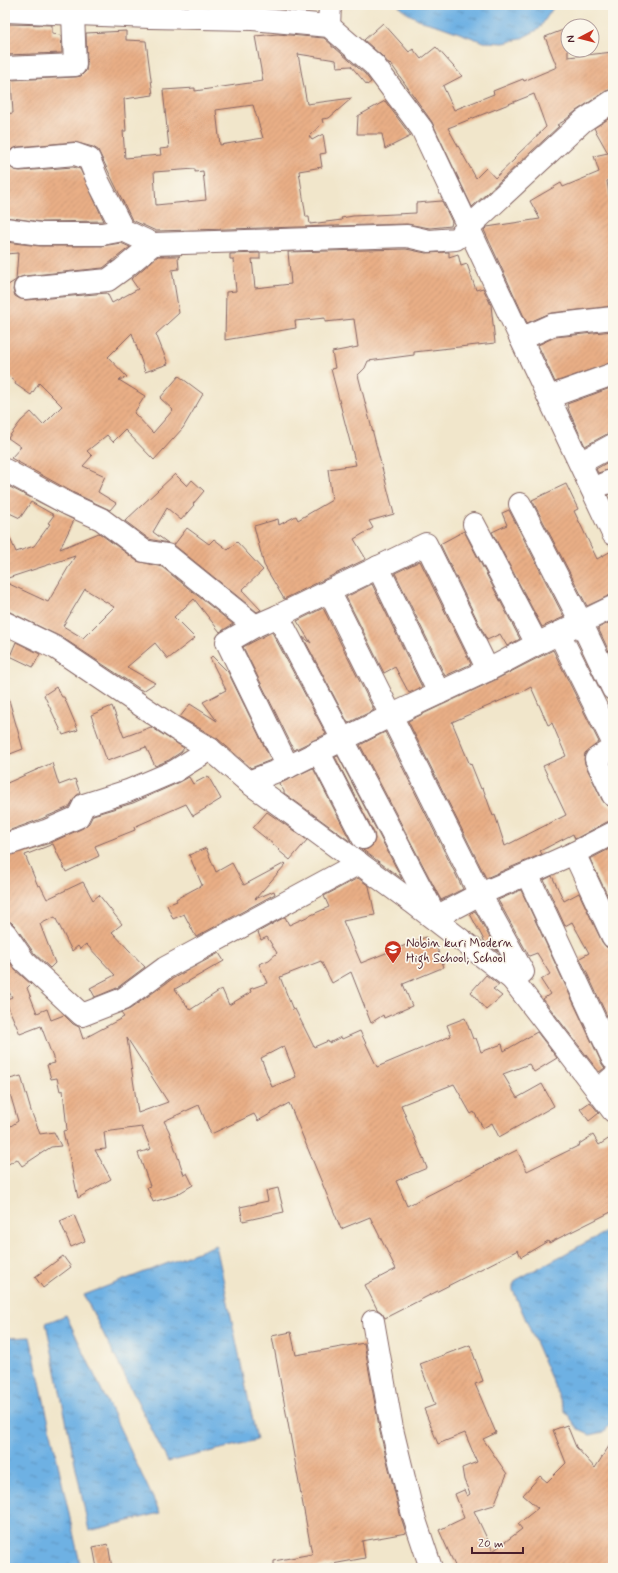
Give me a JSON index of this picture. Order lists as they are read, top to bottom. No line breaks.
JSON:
{"places":{"school or university":["Nobin kuri Modern High School, School"]},"scale_bar":"20 m","north":"left"}
